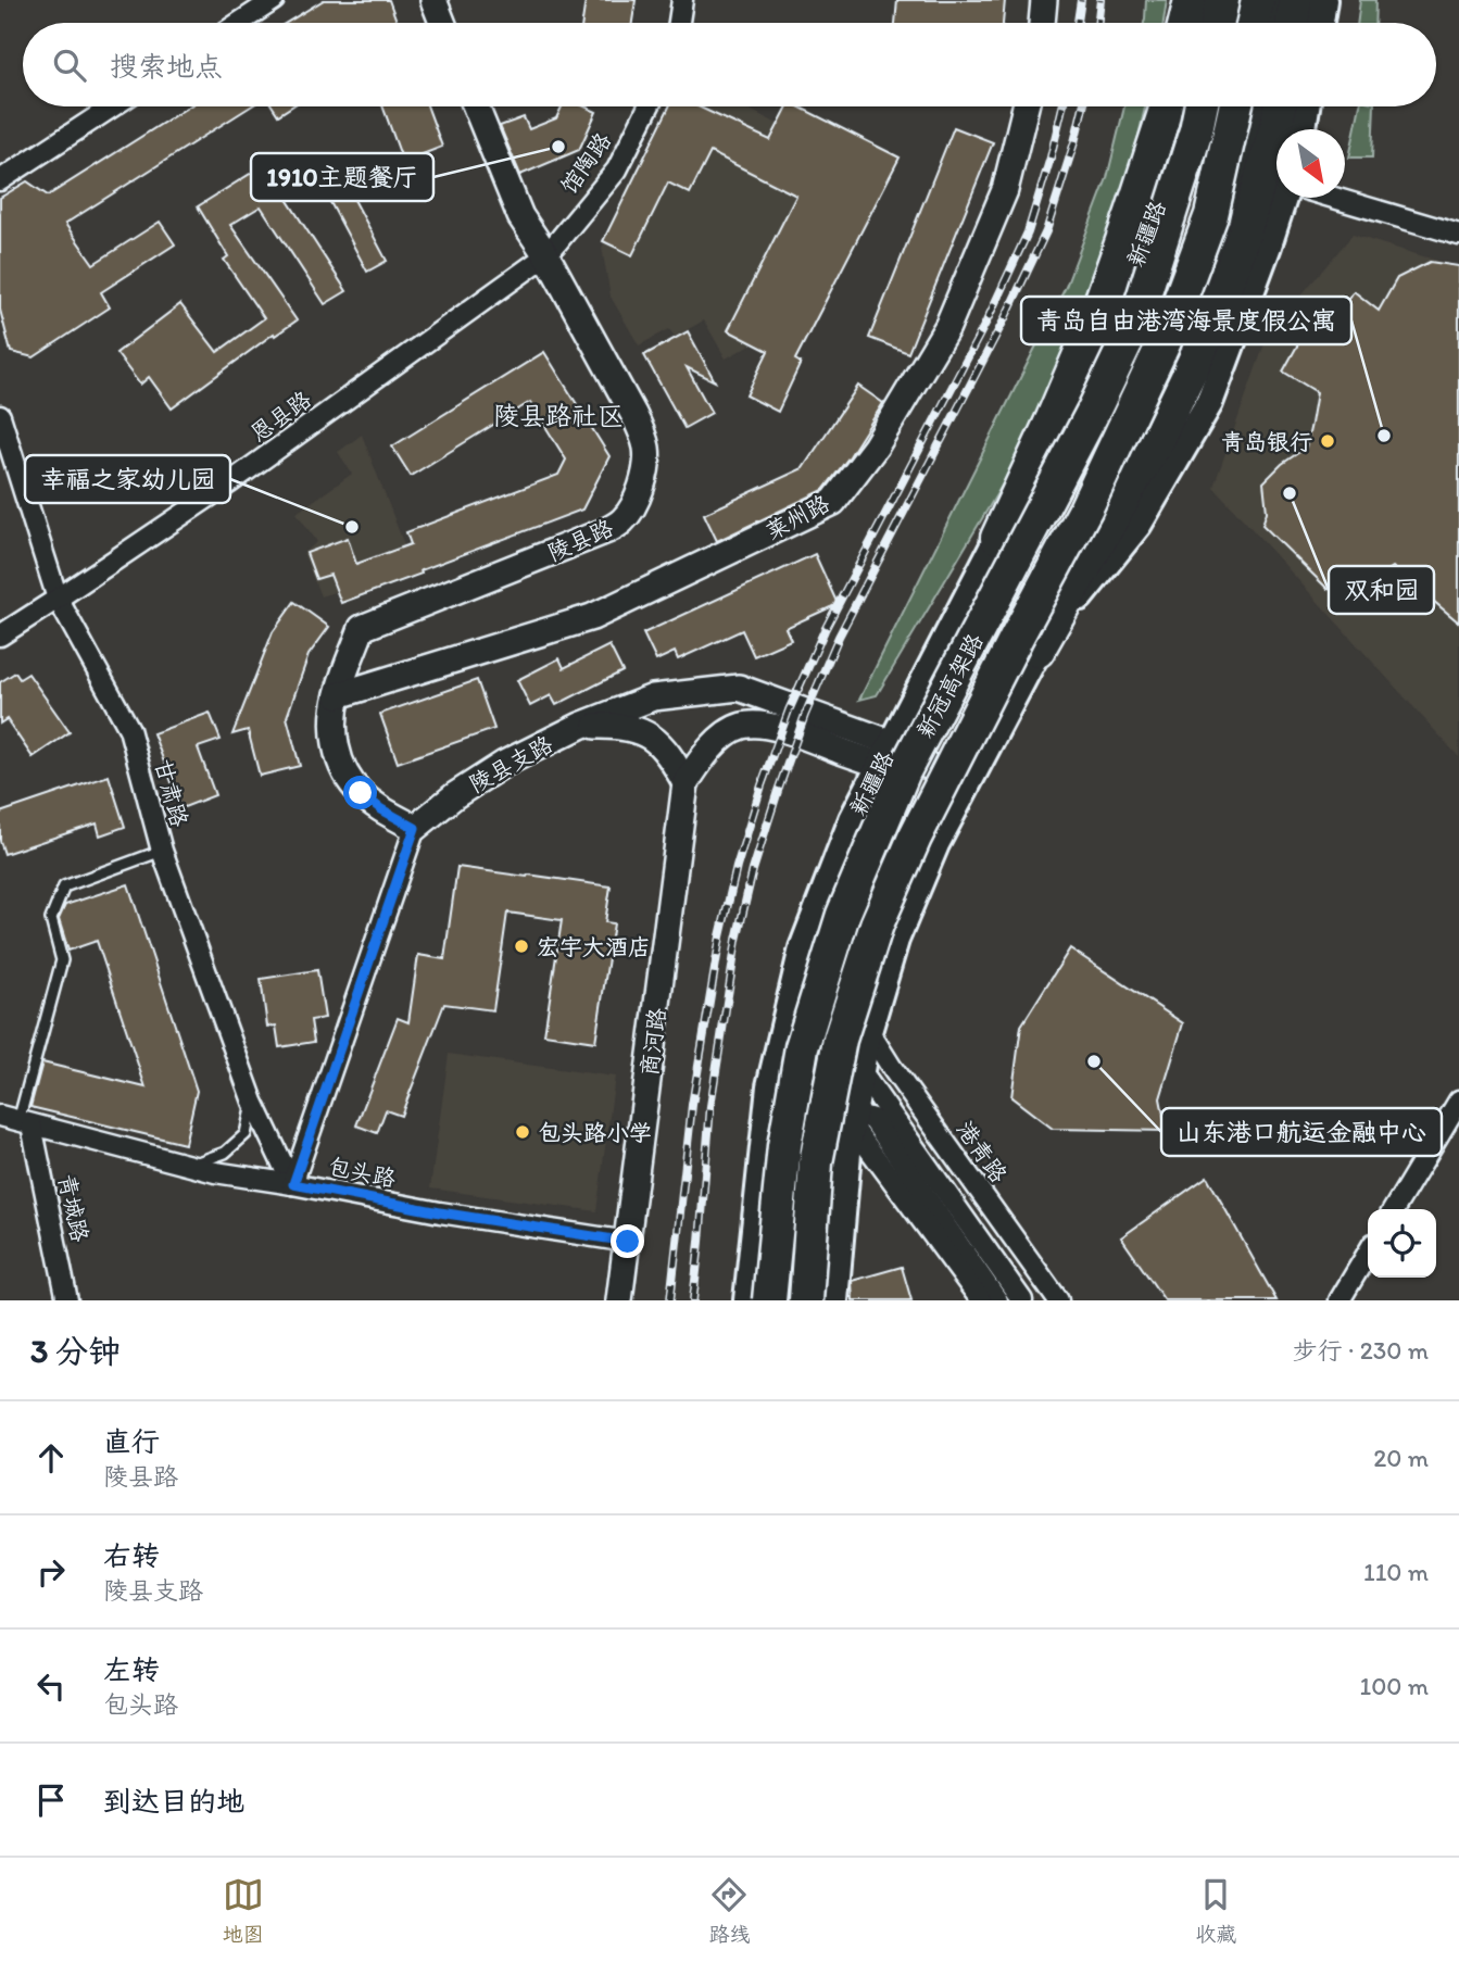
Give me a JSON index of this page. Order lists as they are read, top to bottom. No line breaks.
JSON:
{"streets":{"highway":["新冠高架路"],"main road":["新疆路"],"street":["馆陶路","恩县路","莱州路","陵县路","陵县支路","甘肃路","商河路","港青路","包头路","青城路"]},"crossings":[["馆陶路","恩县路"],["馆陶路","陵县路"],["新疆路","陵县支路"],["恩县路","陵县路"],["恩县路","甘肃路"],["莱州路","陵县路"],["陵县路","陵县支路"],["甘肃路","包头路"],["商河路","包头路"],["包头路","青城路"]],"districts":["陵县路社区"],"places":["1910主题餐厅","青岛自由港湾海景度假公寓","青岛银行","双和园","幸福之家幼儿园","宏宇大酒店","山东港口航运金融中心","包头路小学"],"north":"bottom right","page":{"search":"搜索地点","heading":["3 分钟","步行 · 230 m"],"list":[["直行","陵县路","20 m"],["右转","陵县支路","110 m"],["左转","包头路","100 m"],"到达目的地"],"nav":["地图","路线","收藏"]}}
